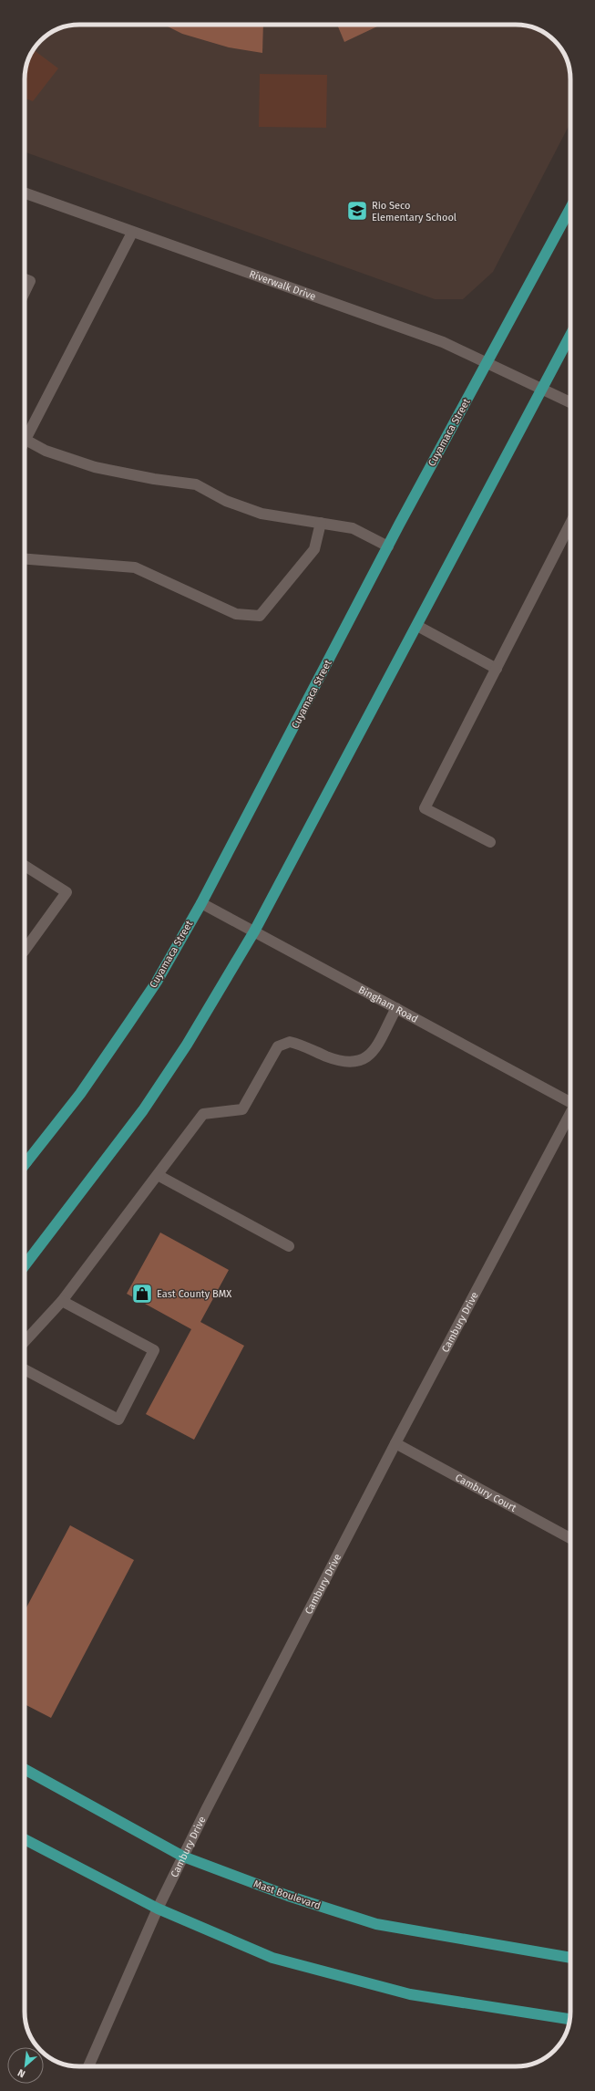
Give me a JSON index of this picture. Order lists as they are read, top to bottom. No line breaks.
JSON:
{"streets":{"main road":["Cuyamaca Street","Mast Boulevard"],"street":["Riverwalk Drive","Bingham Road","Cambury Drive","Cambury Court"]},"crossings":[["Riverwalk Drive","Cuyamaca Street"],["Cuyamaca Street","Bingham Road"],["Cambury Drive","Cambury Court"],["Cambury Drive","Mast Boulevard"]],"places":{"school or university":["Rio Seco Elementary School"],"shop":["East County BMX"]},"north":"bottom left"}
